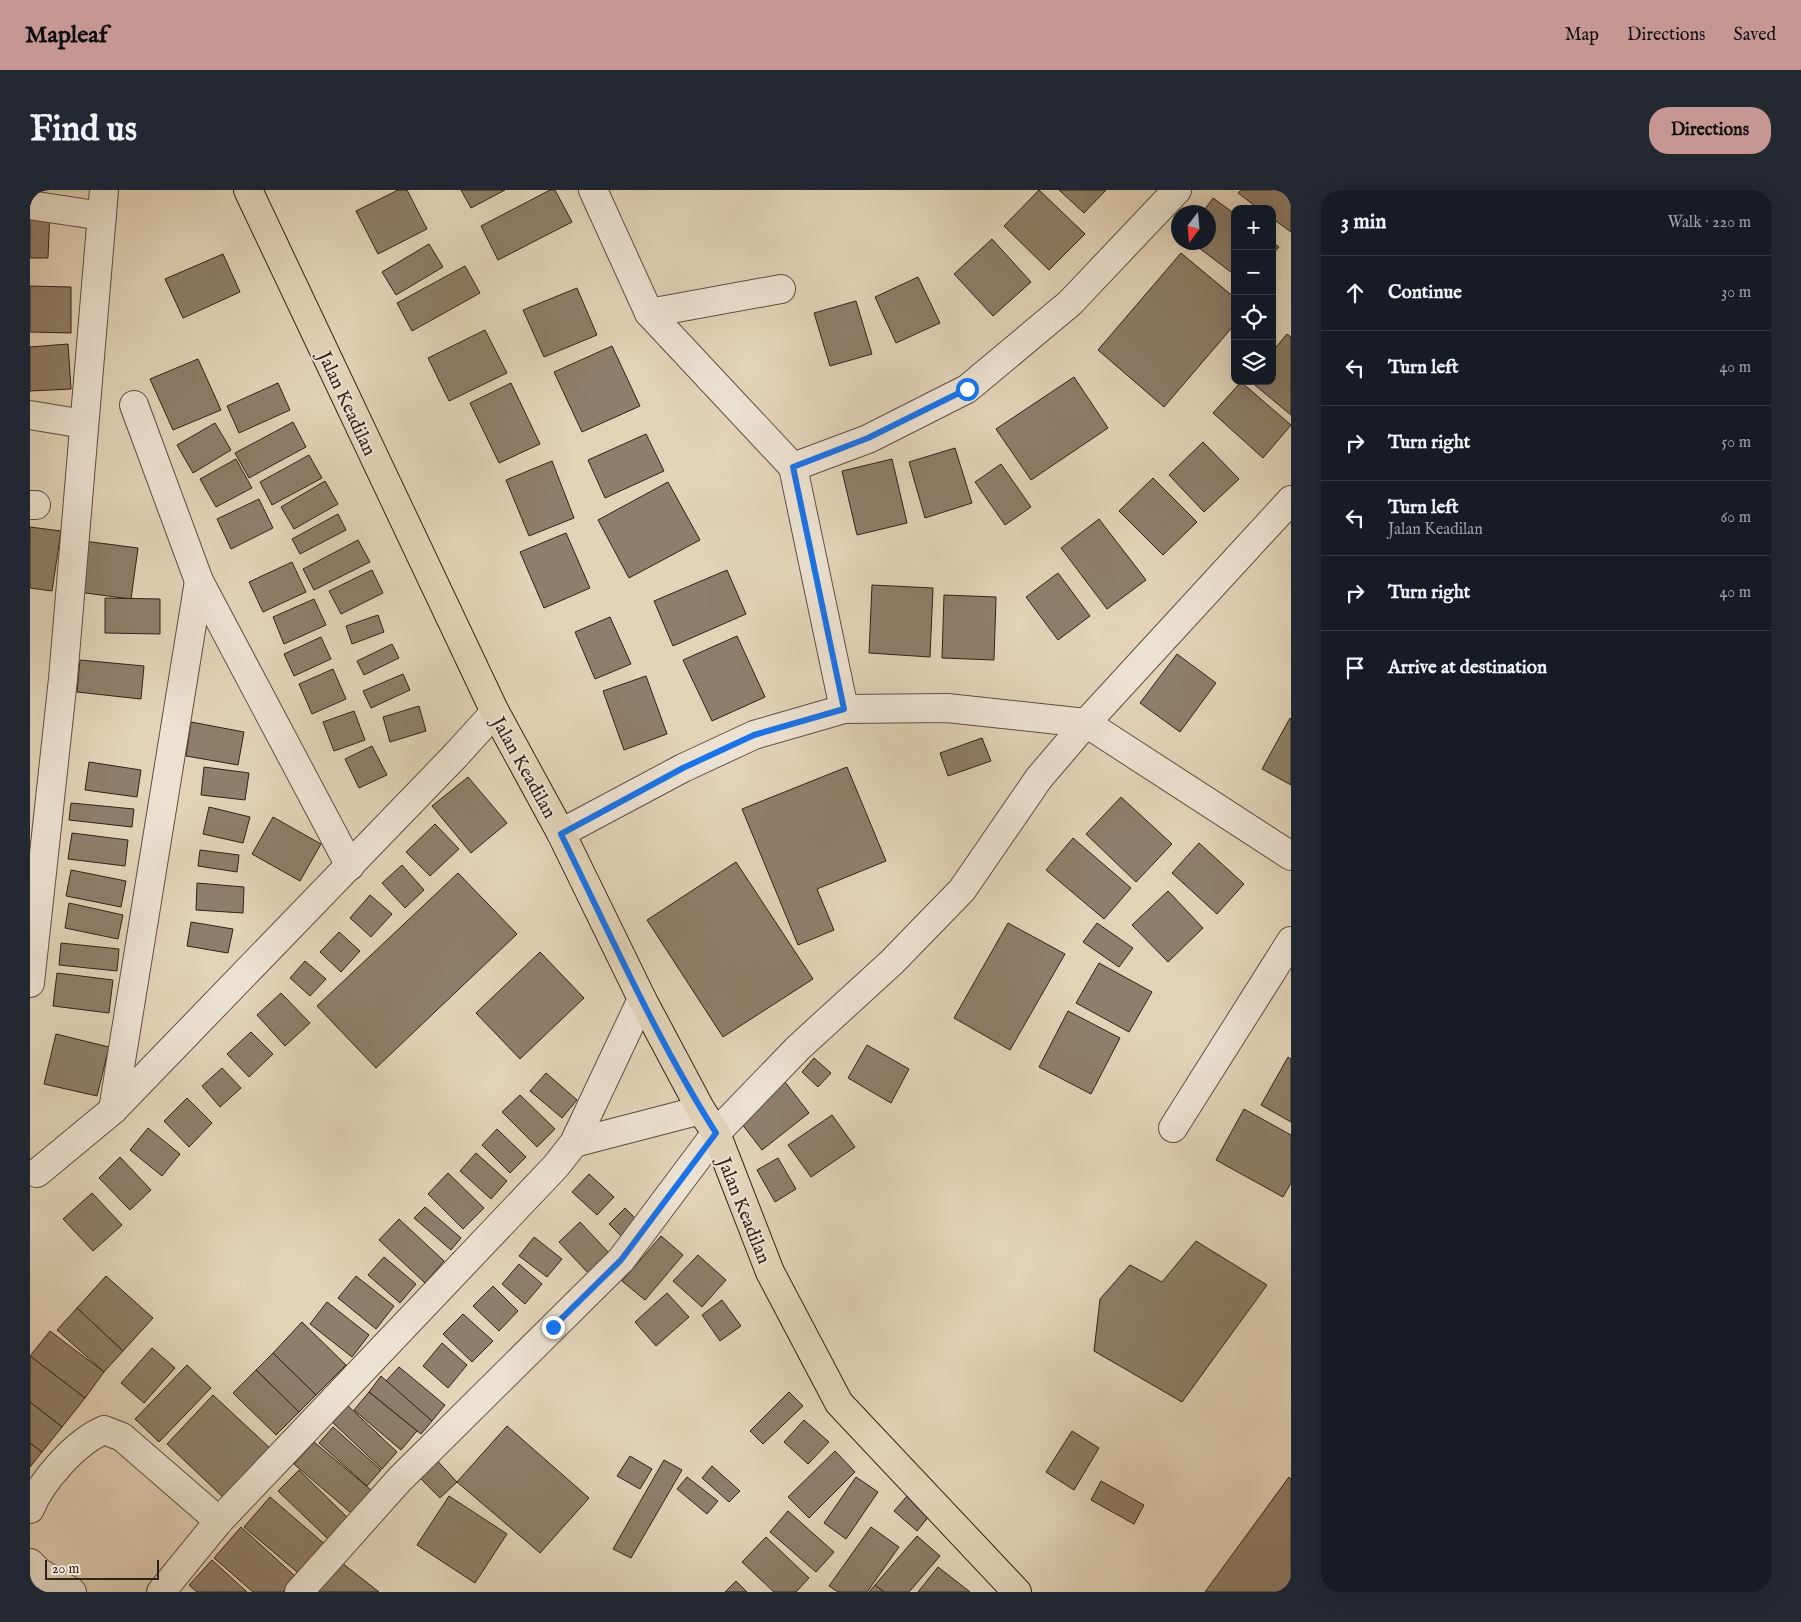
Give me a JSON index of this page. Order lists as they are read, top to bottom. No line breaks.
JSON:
{"streets":{"main road":["Jalan Keadilan"]},"scale_bar":"20 m","north":"bottom","page":{"header":"Mapleaf","nav":["Map","Directions","Saved"],"buttons":"Directions","title":"Find us","heading":["3 min","Walk · 220 m"],"map_buttons":["+","−"],"list":[["Continue","30 m"],["Turn left","40 m"],["Turn right","50 m"],["Turn left","Jalan Keadilan","60 m"],["Turn right","40 m"],"Arrive at destination"],"scale":"20 m"}}
